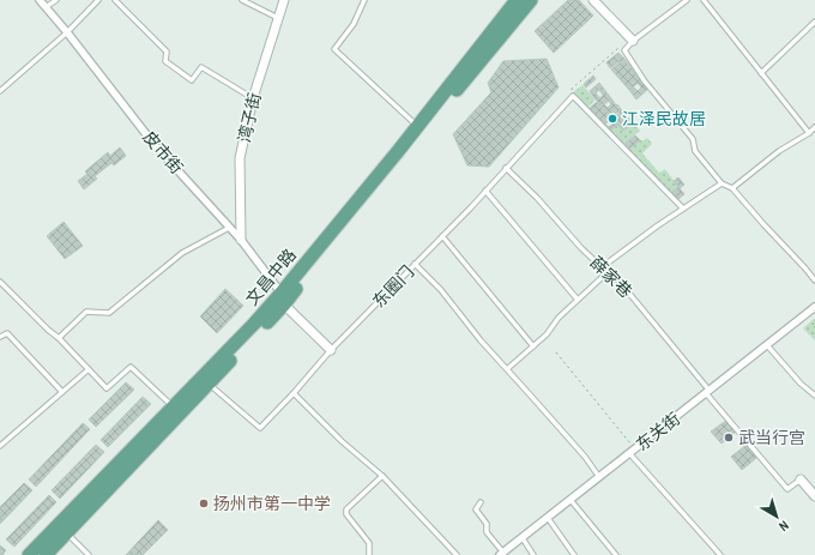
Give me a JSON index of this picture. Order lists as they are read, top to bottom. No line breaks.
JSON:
{"streets":{"main road":["文昌中路"],"street":["湾子街","皮市街","东关街"],"lane":["薛家巷","东圈门"]},"crossings":[["湾子街","皮市街"],["皮市街","文昌中路"],["文昌中路","东圈门"],["薛家巷","东圈门"],["薛家巷","东关街"]],"places":["江泽民故居","武当行宫","扬州市第一中学"],"north":"bottom right"}
